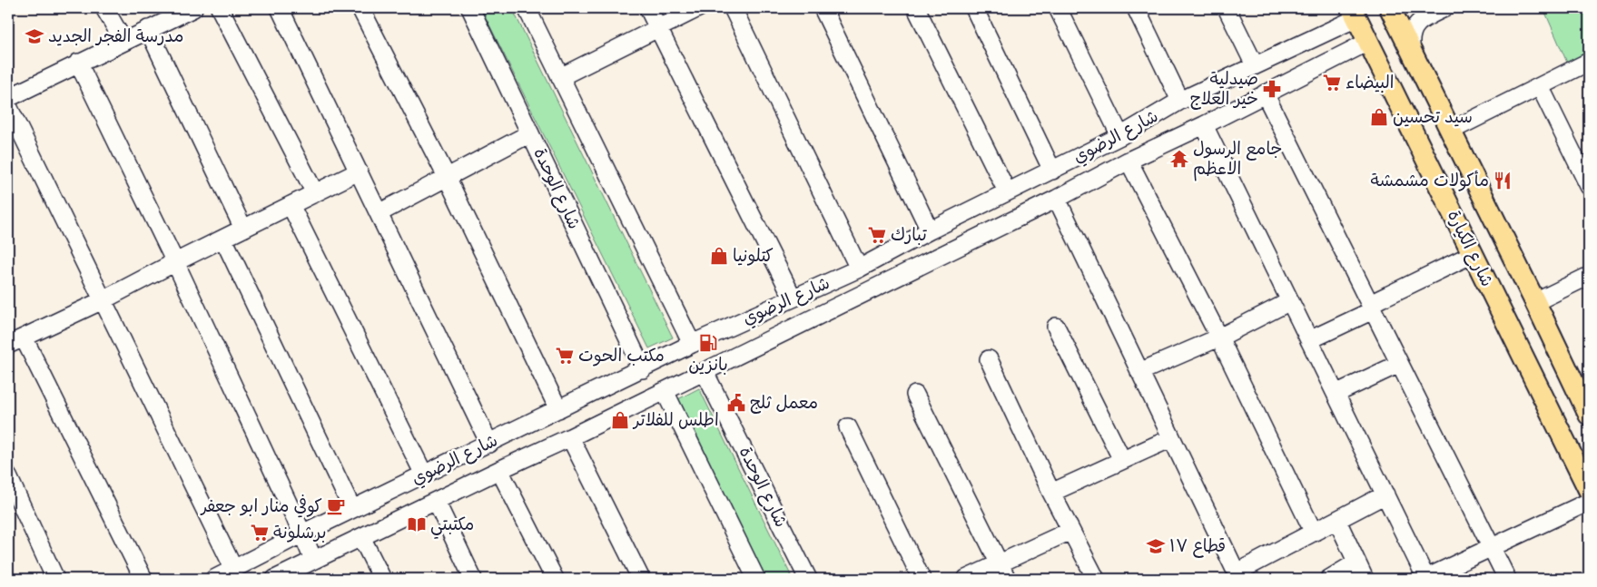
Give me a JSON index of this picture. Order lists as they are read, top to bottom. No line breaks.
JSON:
{"streets":{"main road":["شارع الكيارة"],"street":["شارع الرضوي","شارع الوحدة"]},"crossings":[["شارع الرضوي","شارع الوحدة"],["شارع الرضوي","شارع الكيارة"]],"places":{"school or university":["مدرسة الفجر الجديد","قطاع ١٧"],"supermarket":["البيضاء","تبارك","مكتب الحوت","برشلونة"],"pharmacy":["صيدلية خير العلاج"],"shop":["سيد تحسين","كتلونيا","اطلس للفلاتر"],"temple":["جامع الرسول الاعظم"],"restaurant":["مأكولات مشمشة"],"fuel station":["بانزين"],"public building":["معمل ثلج"],"cafe":["كوفي منار ابو جعفر"],"library":["مكتبتي"]}}
